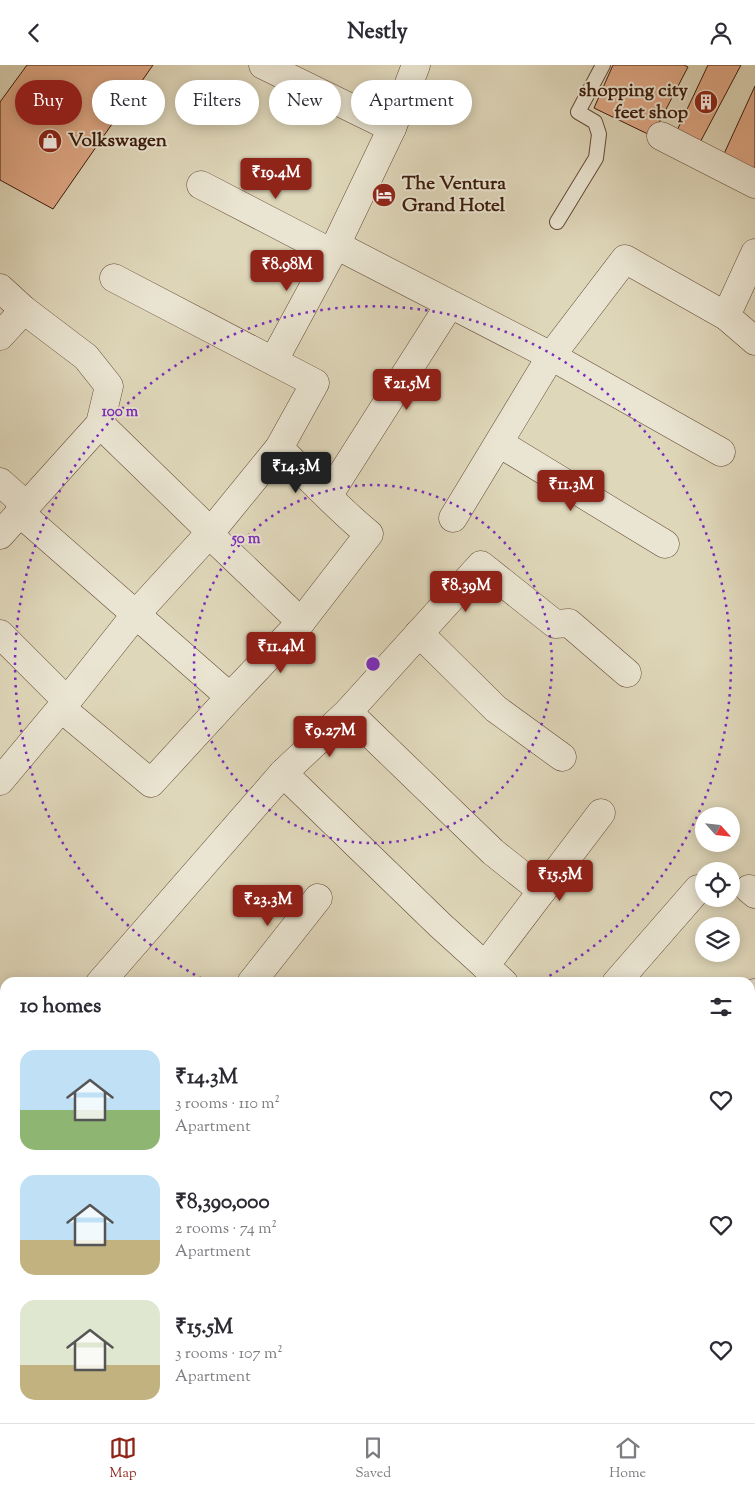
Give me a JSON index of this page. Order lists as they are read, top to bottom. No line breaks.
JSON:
{"places":{"building":["shopping city feet shop"],"shop":["Volkswagen"],"hotel":["The Ventura Grand Hotel"]},"north":"bottom right","page":{"header":"Nestly","chip":["Buy","Rent","Filters","New","Apartment"],"price":["₹19.4M","₹8.98M","₹21.5M","₹14.3M","₹11.3M","₹8.39M","₹11.4M","₹9.27M","₹15.5M","₹23.3M"],"heading":"10 homes","list":[{"name":"₹14.3M","note":"3 rooms · 110 m² · Apartment"},{"name":"₹8,390,000","note":"2 rooms · 74 m² · Apartment"},{"name":"₹15.5M","note":"3 rooms · 107 m² · Apartment"}],"tabs":["Map","Saved","Home"]},"rings":["100 m","50 m"]}
